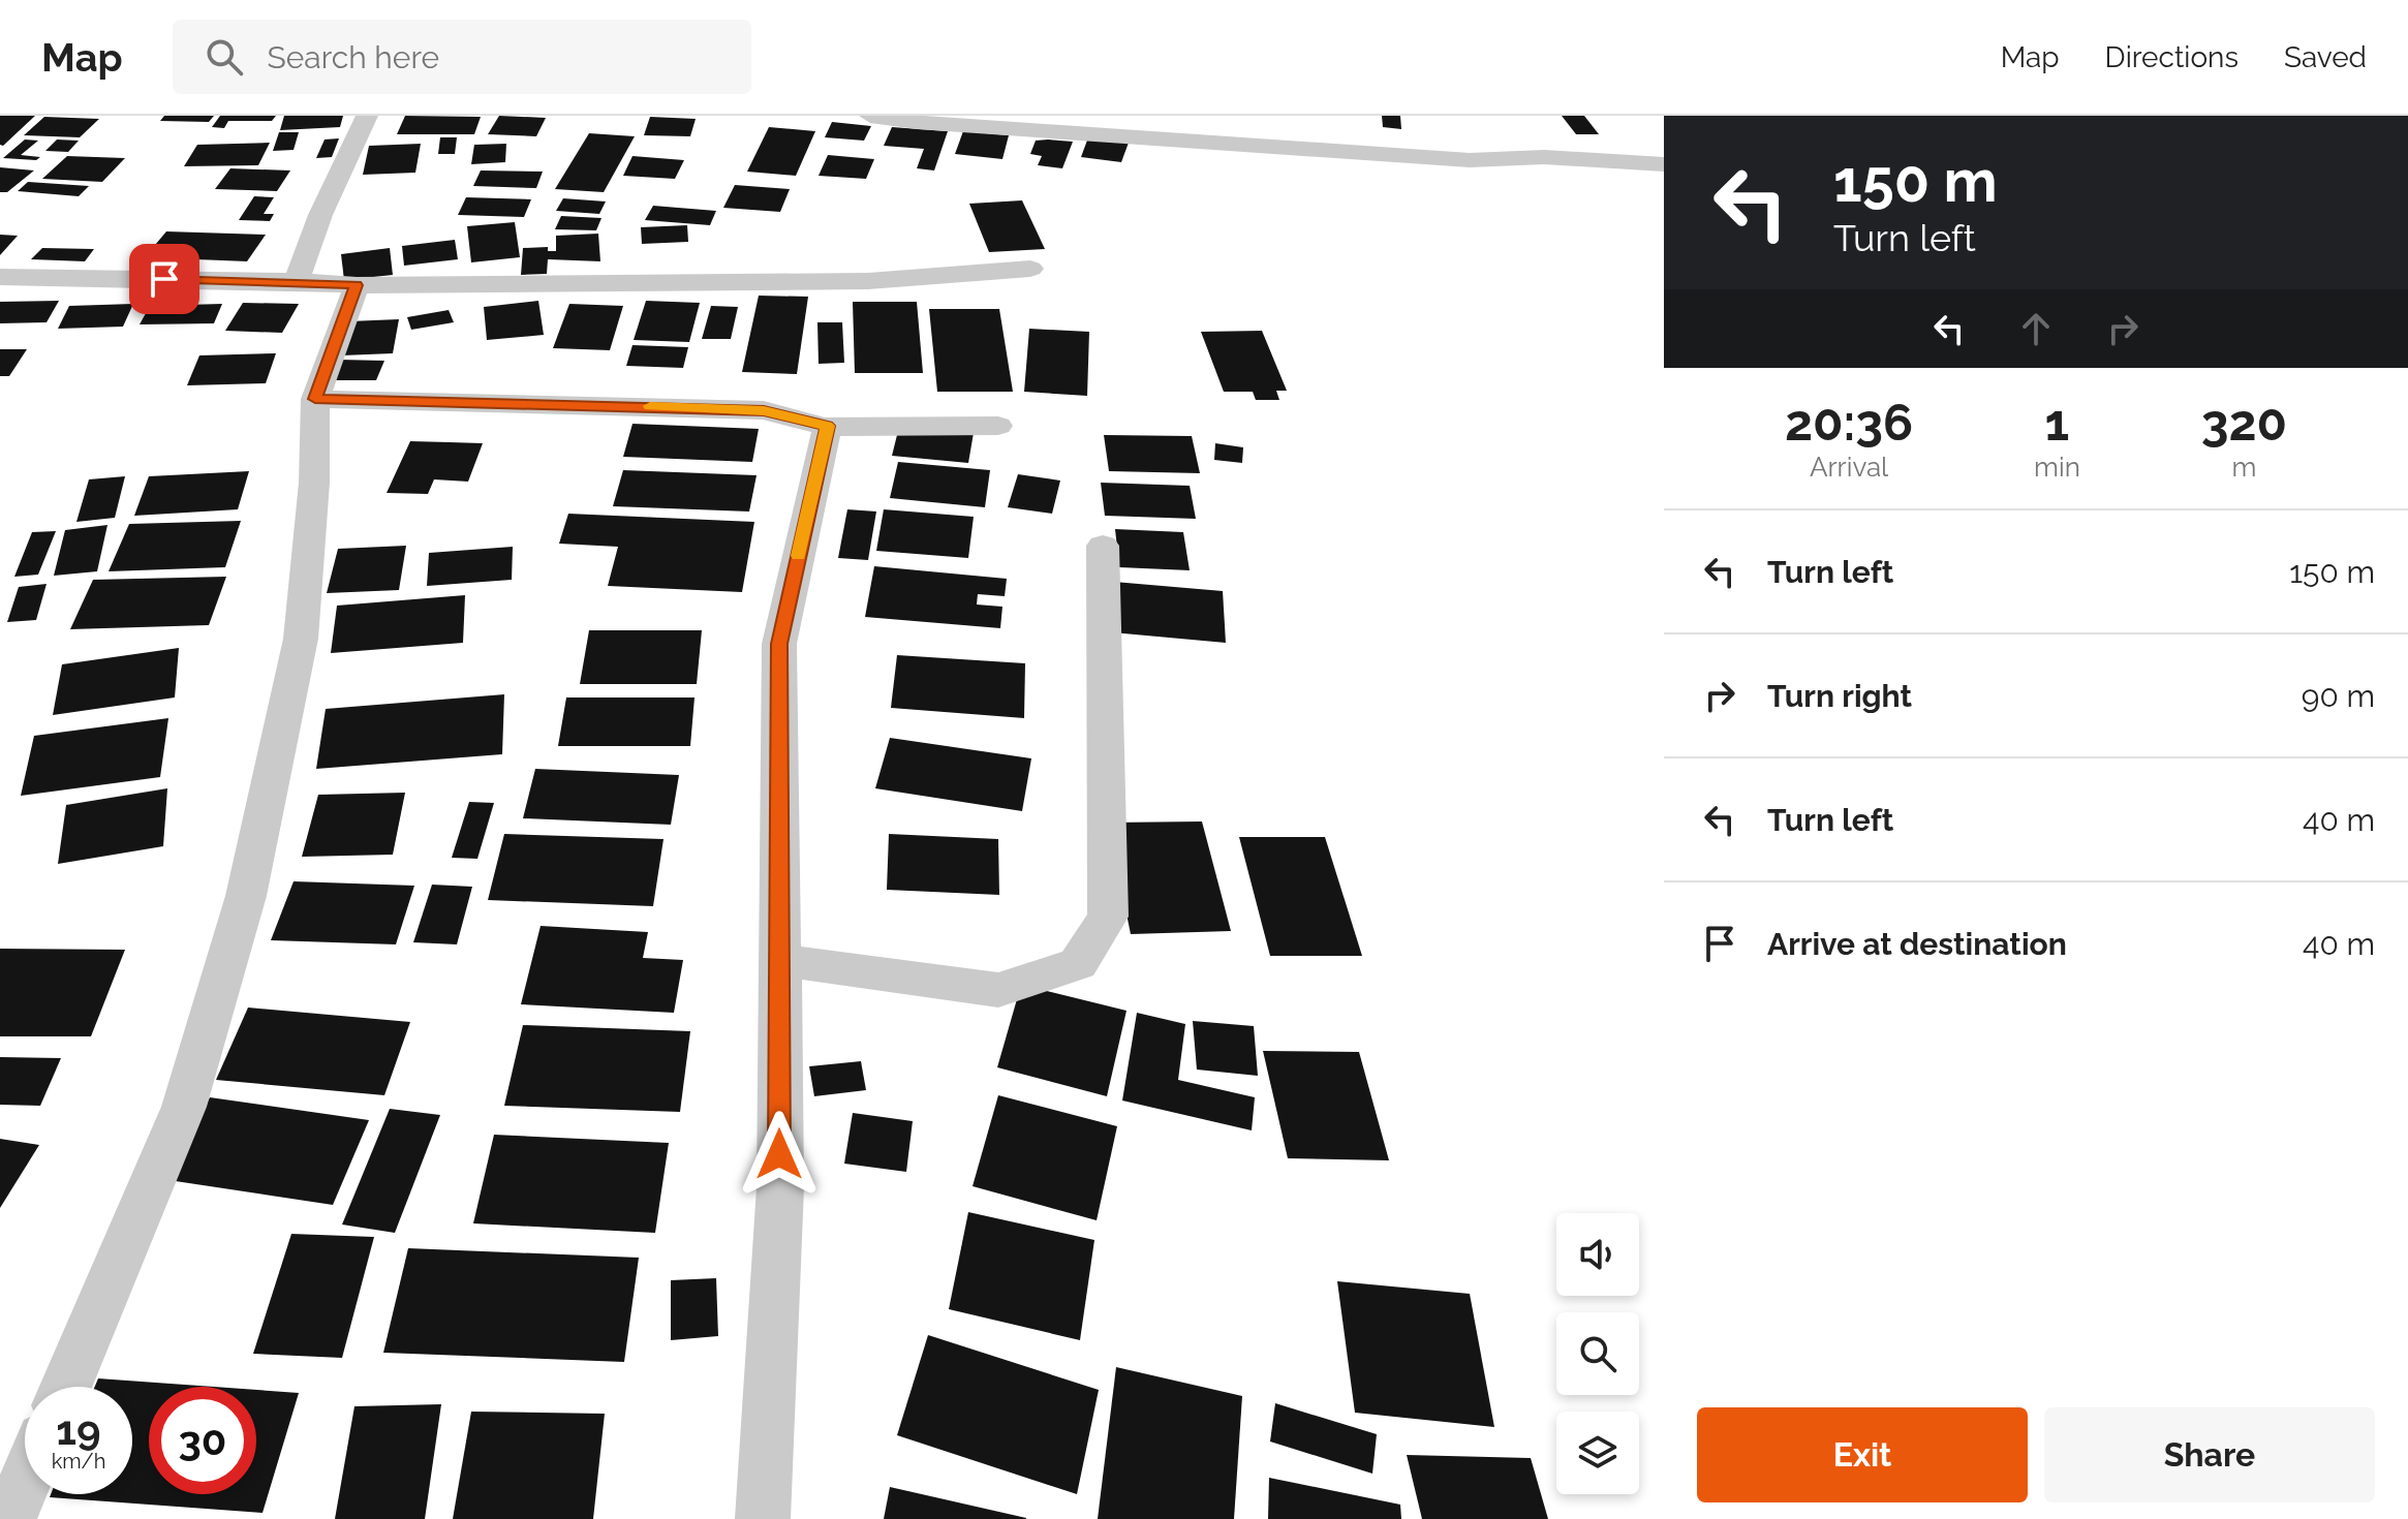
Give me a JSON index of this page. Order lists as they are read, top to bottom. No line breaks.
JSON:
{"page":{"header":"Map","search":"Search here","nav":["Map","Directions","Saved"],"turn":["150 m","Turn left"],"eta":["20:36","Arrival","1","min","320","m"],"list":[{"name":"Turn left","value":"150 m"},{"name":"Turn right","value":"90 m"},{"name":"Turn left","value":"40 m"},{"name":"Arrive at destination","value":"40 m"}],"speed":"19 km/h","limit":"30","buttons":["Exit","Share"]}}
